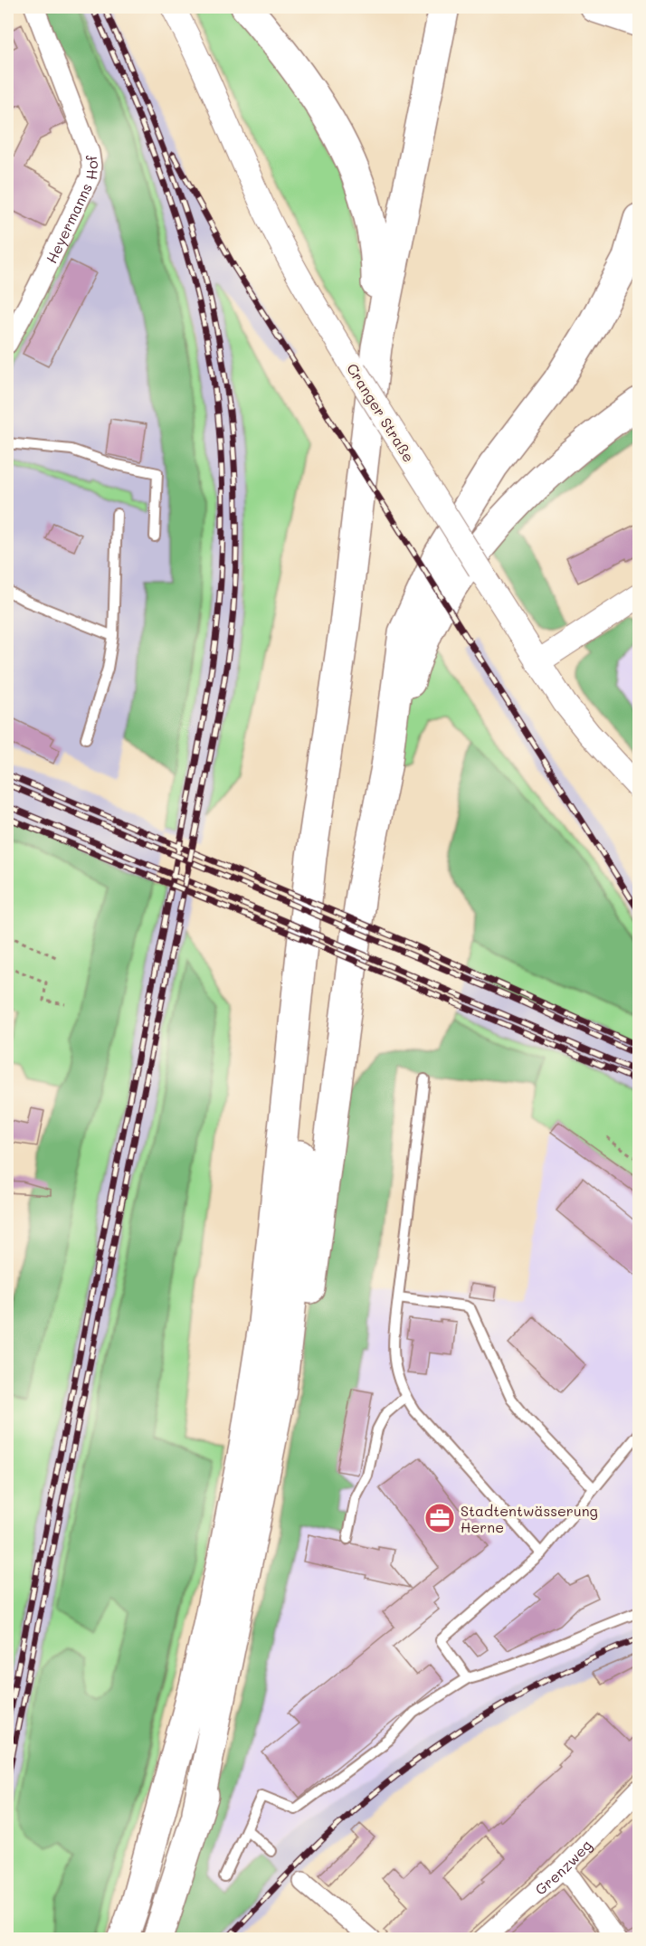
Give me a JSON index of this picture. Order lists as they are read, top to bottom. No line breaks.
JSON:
{"streets":{"street":["Heyermanns Hof","Cranger Straße","Grenzweg"]},"places":{"office":["Stadtentwässerung Herne"]}}
